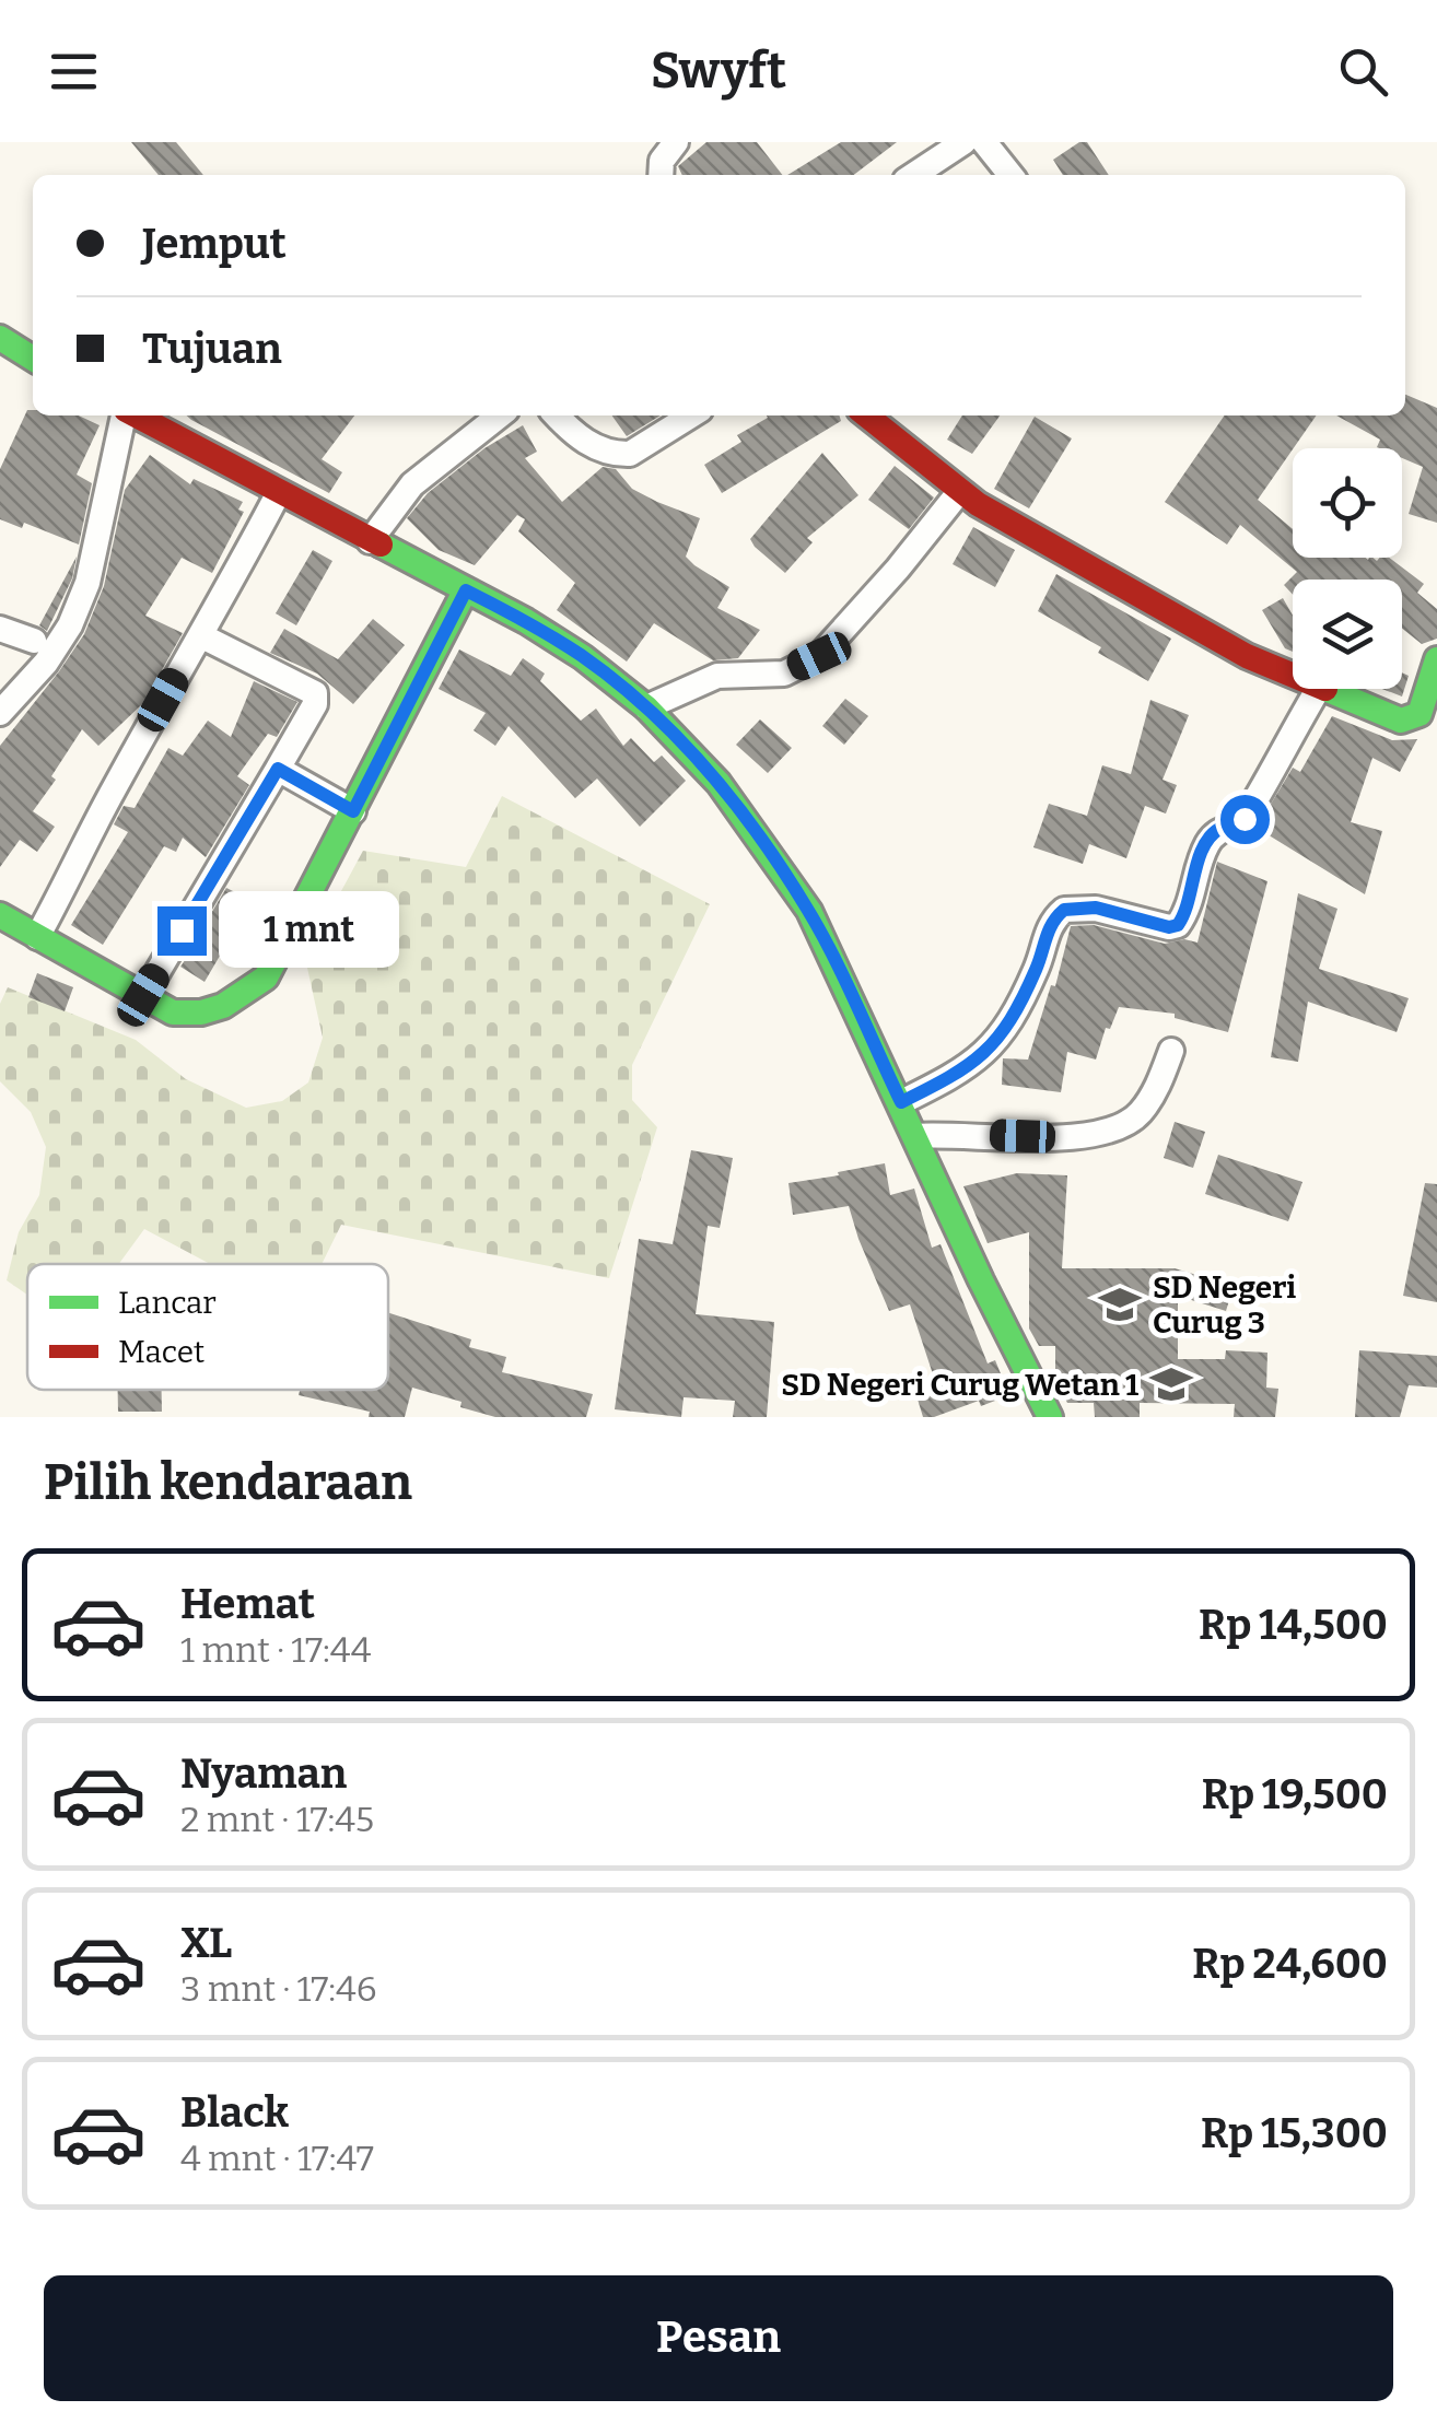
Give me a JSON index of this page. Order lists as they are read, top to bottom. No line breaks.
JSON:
{"places":{"school or university":["SD Negeri Curug 3","SD Negeri Curug Wetan 1"]},"legend":["Lancar","Macet"],"page":{"header":"Swyft","banner":["Jemput","Tujuan"],"bubble":"1 mnt","heading":"Pilih kendaraan","list":[{"name":"Hemat","note":"1 mnt · 17:44","value":"Rp 14,500"},{"name":"Nyaman","note":"2 mnt · 17:45","value":"Rp 19,500"},{"name":"XL","note":"3 mnt · 17:46","value":"Rp 24,600"},{"name":"Black","note":"4 mnt · 17:47","value":"Rp 15,300"}],"buttons":"Pesan"}}
